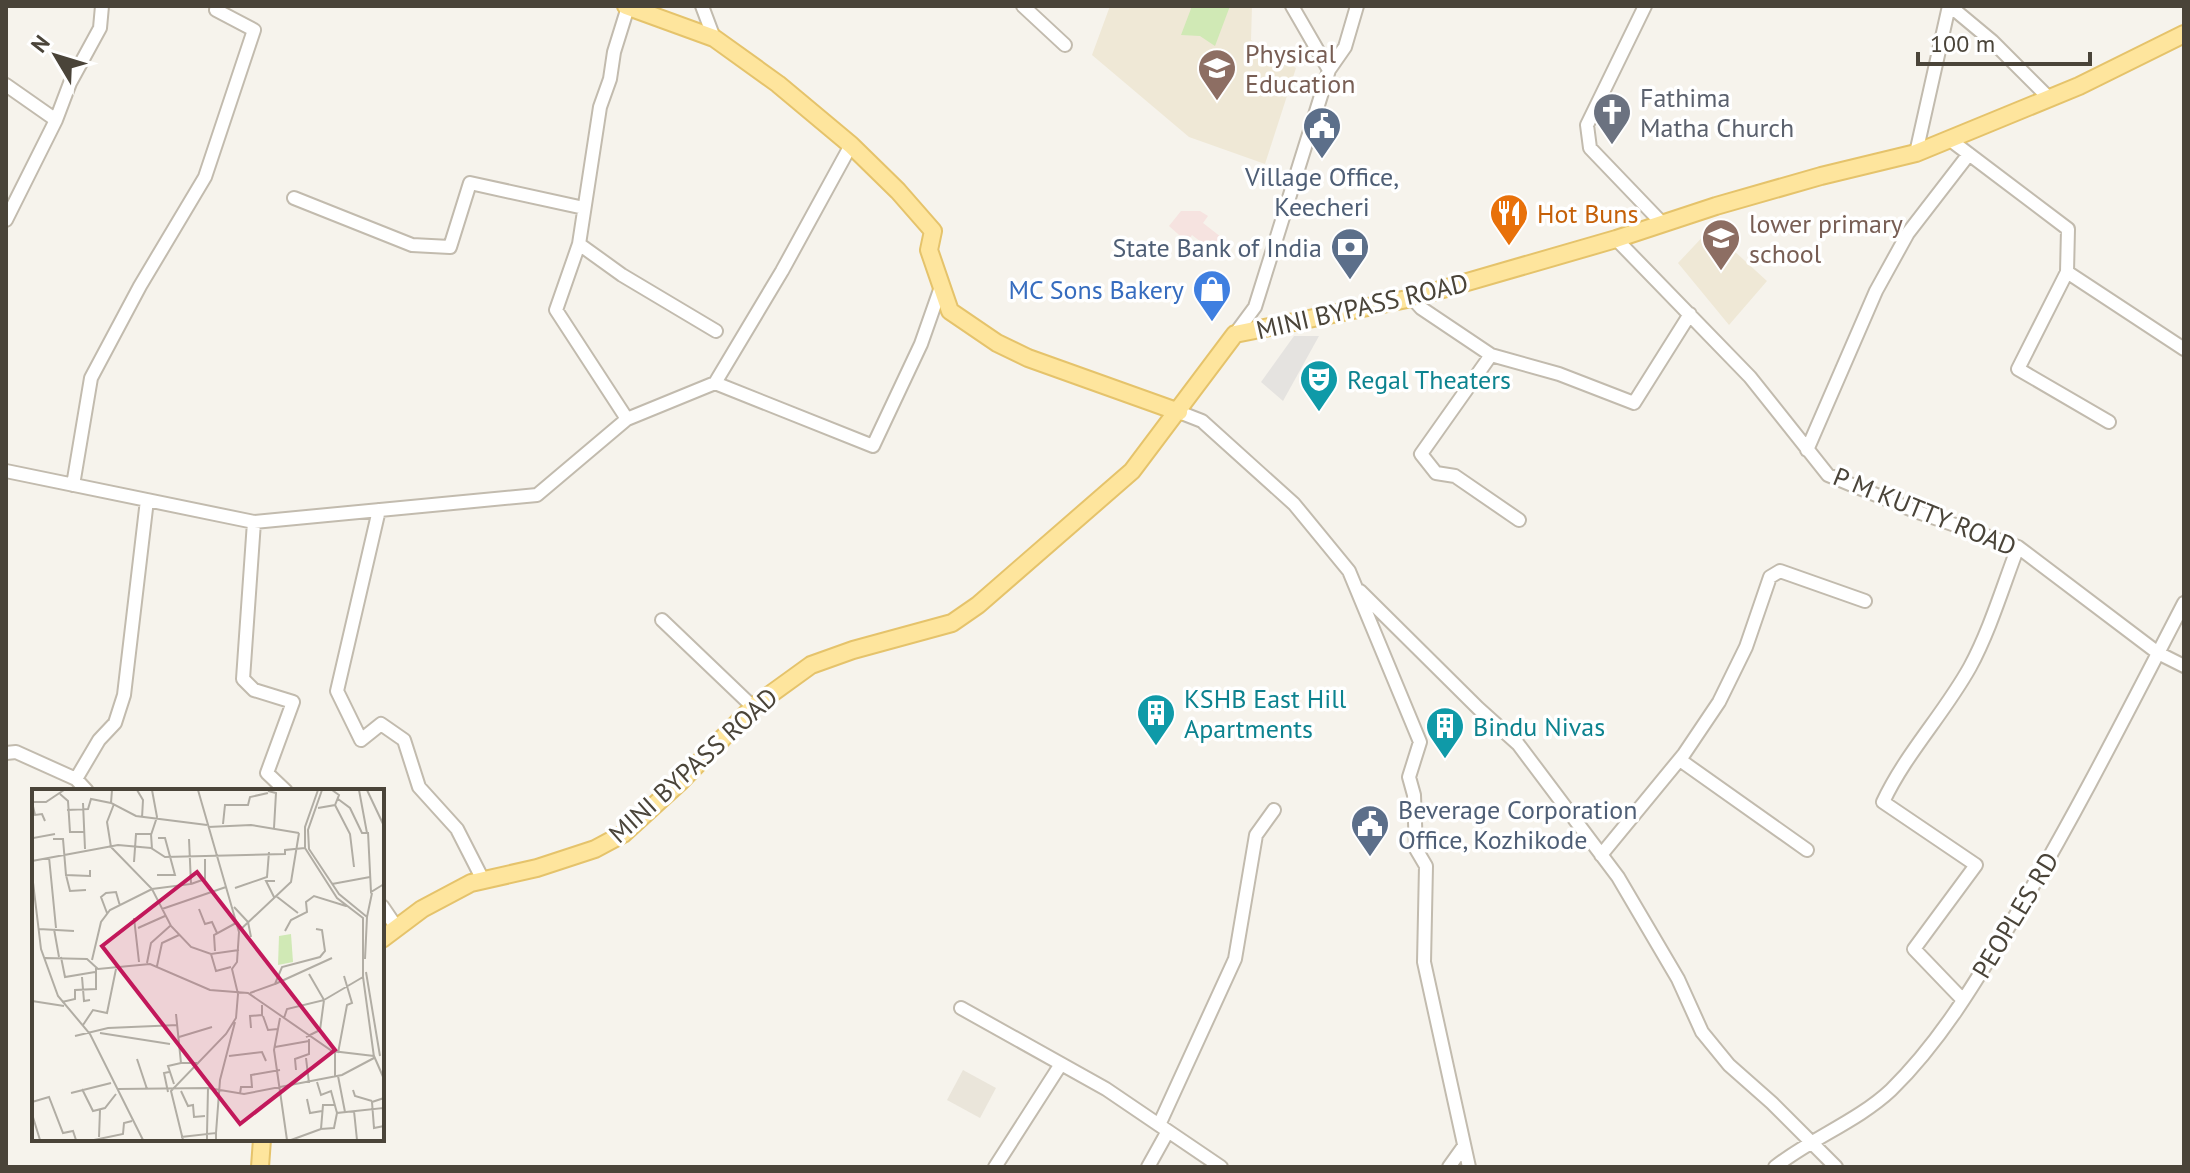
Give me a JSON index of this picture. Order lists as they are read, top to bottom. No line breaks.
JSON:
{"streets":{"main road":["MINI BYPASS ROAD"],"street":["P M KUTTY ROAD","PEOPLES RD"]},"crossings":[["MINI BYPASS ROAD","P M KUTTY ROAD"],["P M KUTTY ROAD","PEOPLES RD"]],"places":{"school or university":["Physical Education","lower primary school"],"church":["Fathima Matha Church"],"public building":["Village Office, Keecheri","Beverage Corporation Office, Kozhikode"],"restaurant":["Hot Buns"],"bank":["State Bank of India"],"shop":["MC Sons Bakery"],"theatre":["Regal Theaters"],"building":["KSHB East Hill Apartments","Bindu Nivas"]},"scale_bar":"100 m","north":"top left"}
